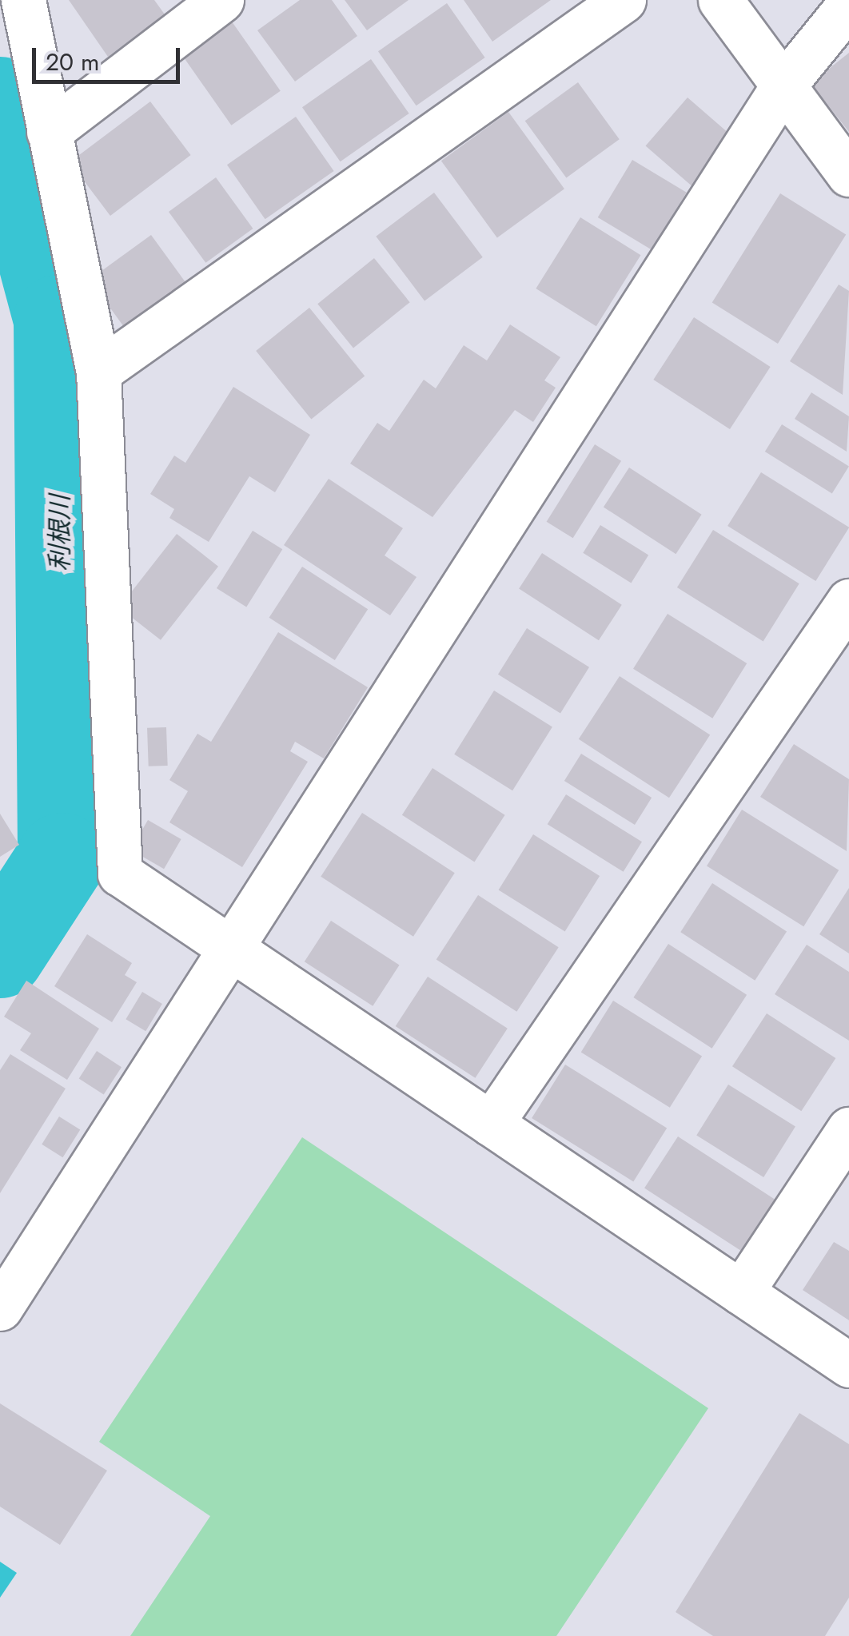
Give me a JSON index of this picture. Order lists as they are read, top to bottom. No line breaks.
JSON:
{"water":["利根川"],"scale_bar":"20 m"}
